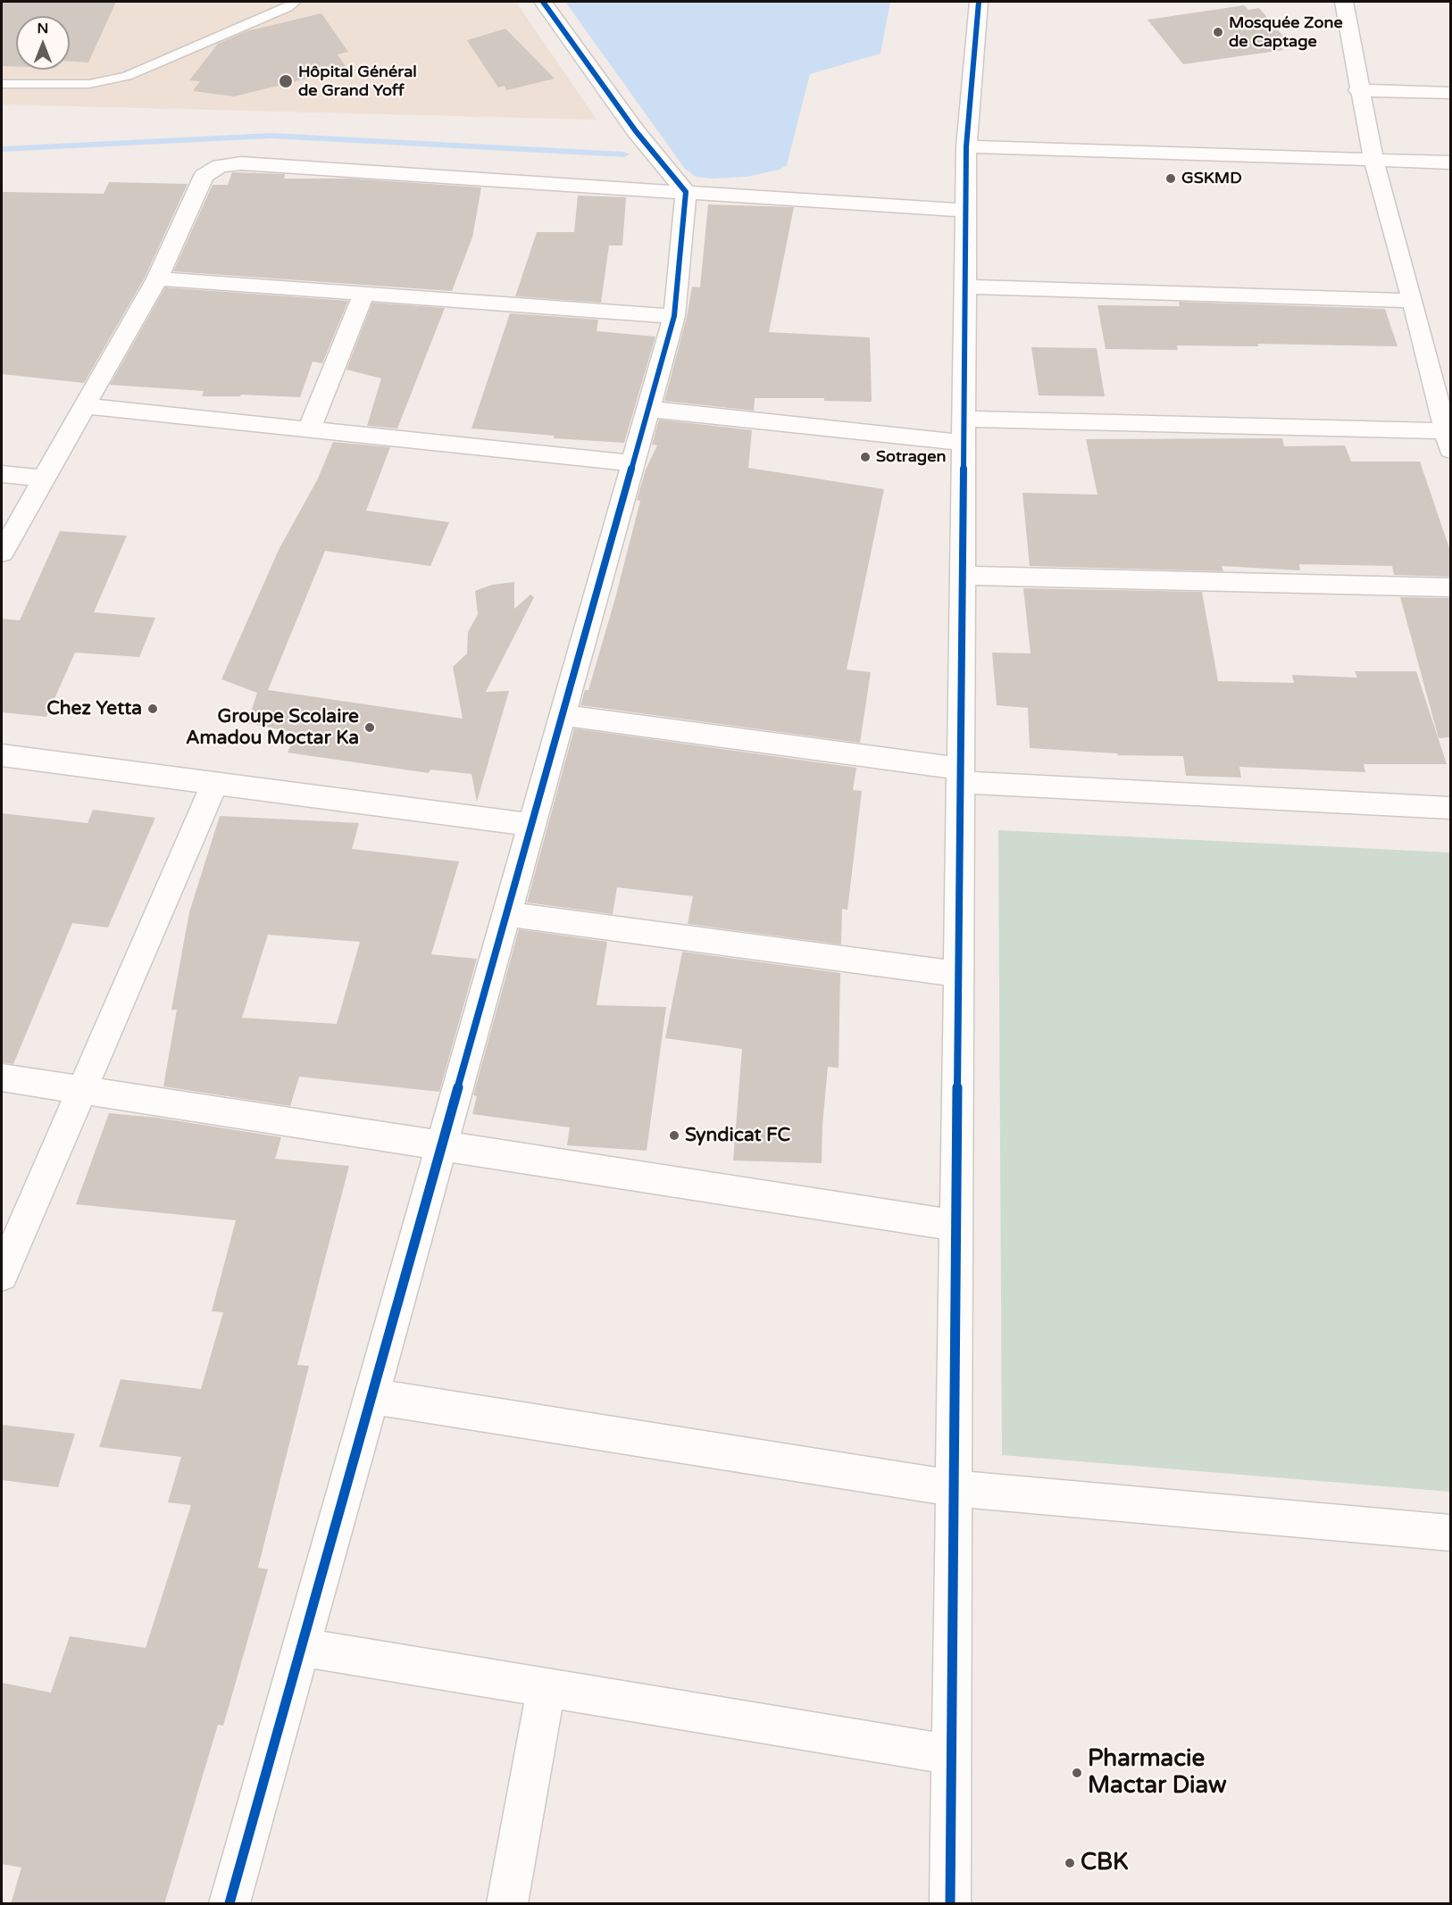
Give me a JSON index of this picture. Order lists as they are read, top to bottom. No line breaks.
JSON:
{"places":["Mosquée Zone de Captage","Hôpital Général de Grand Yoff","GSKMD","Sotragen","Chez Yetta","Groupe Scolaire Amadou Moctar Ka","Syndicat FC","Pharmacie Mactar Diaw","CBK"],"north":"top"}
